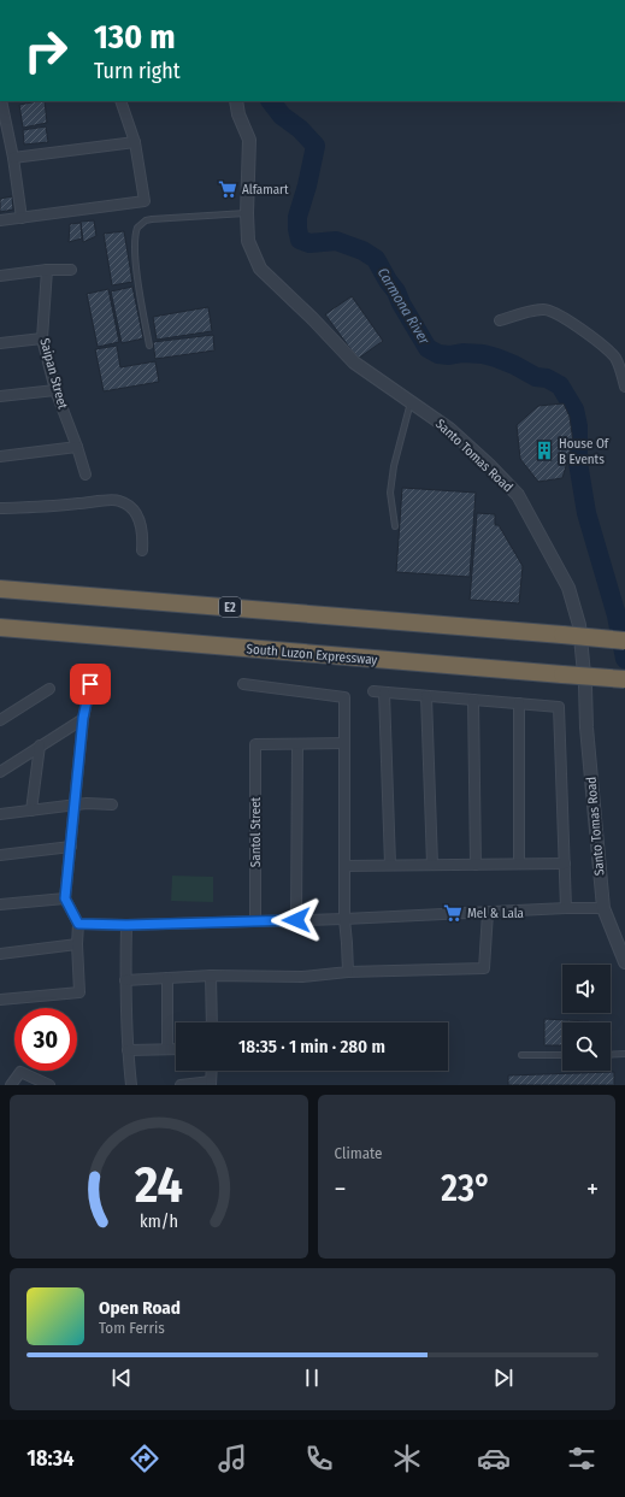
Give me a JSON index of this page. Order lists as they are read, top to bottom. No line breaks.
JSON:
{"streets":{"highway":["E2","South Luzon Expressway"],"street":["Saipan Street","Santo Tomas Road","Santol Street"]},"water":["Carmona River"],"places":{"supermarket":["Alfamart","Mel & Lala"],"building":["House Of B Events"]},"page":{"turn":["130 m","Turn right"],"limit":"30","trip":"18:35 · 1 min · 280 m","tile":"Climate","heat":["−","23°","+"],"song":["Open Road","Tom Ferris"],"tabs":"18:34","gauge":["24","km/h"]}}
